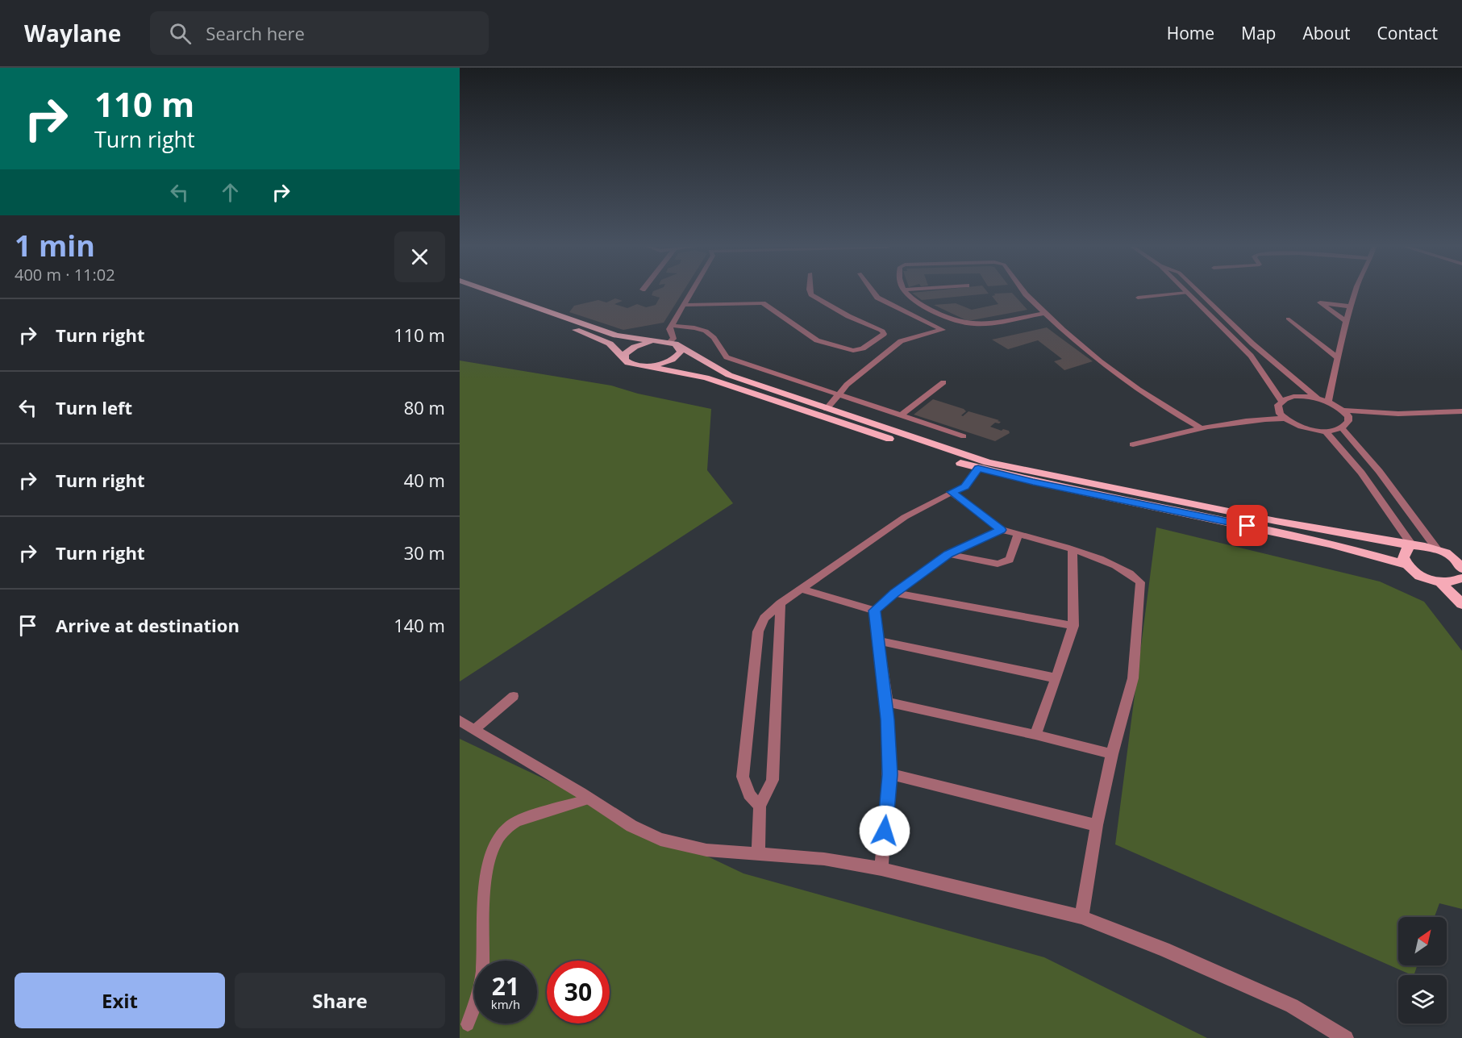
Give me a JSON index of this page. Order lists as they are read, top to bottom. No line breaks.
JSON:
{"north":"top right","page":{"header":"Waylane","search":"Search here","nav":["Home","Map","About","Contact"],"turn":["110 m","Turn right"],"heading":["1 min","400 m · 11:02"],"list":[{"name":"Turn right","value":"110 m"},{"name":"Turn left","value":"80 m"},{"name":"Turn right","value":"40 m"},{"name":"Turn right","value":"30 m"},{"name":"Arrive at destination","value":"140 m"}],"speed":"21 km/h","limit":"30","buttons":["Exit","Share"]}}
